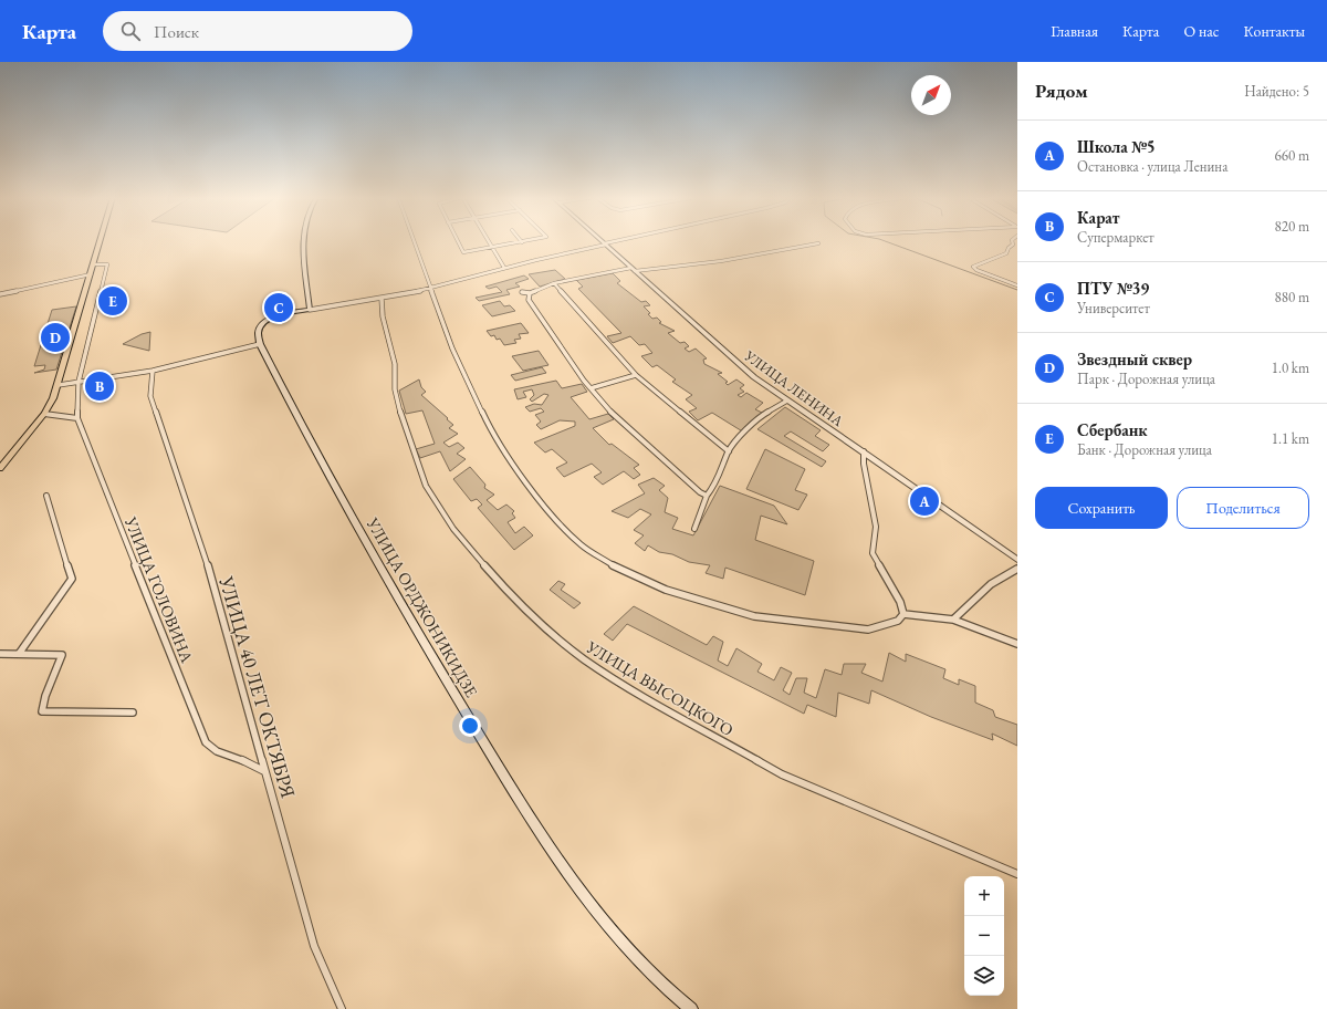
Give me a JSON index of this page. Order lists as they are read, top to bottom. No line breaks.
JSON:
{"streets":{"main road":["УЛИЦА ОРДЖОНИКИДЗЕ"],"street":["УЛИЦА ЛЕНИНА","УЛИЦА ГОЛОВИНА","УЛИЦА 40 ЛЕТ ОКТЯБРЯ","УЛИЦА ВЫСОЦКОГО"]},"crossings":[["УЛИЦА ГОЛОВИНА","УЛИЦА 40 ЛЕТ ОКТЯБРЯ"]],"north":"top right","page":{"header":"Карта","search":"Поиск","nav":["Главная","Карта","О нас","Контакты"],"heading":["Рядом","Найдено: 5"],"list":[{"mark":"A","name":"Школа №5","note":"Остановка · улица Ленина","value":"660 m"},{"mark":"B","name":"Карат","note":"Супермаркет","value":"820 m"},{"mark":"C","name":"ПТУ №39","note":"Университет","value":"880 m"},{"mark":"D","name":"Звездный сквер","note":"Парк · Дорожная улица","value":"1.0 km"},{"mark":"E","name":"Сбербанк","note":"Банк · Дорожная улица","value":"1.1 km"}],"pins":["E","C","D","B","A"],"buttons":["Сохранить","Поделиться"],"map_buttons":["+","−"]}}
